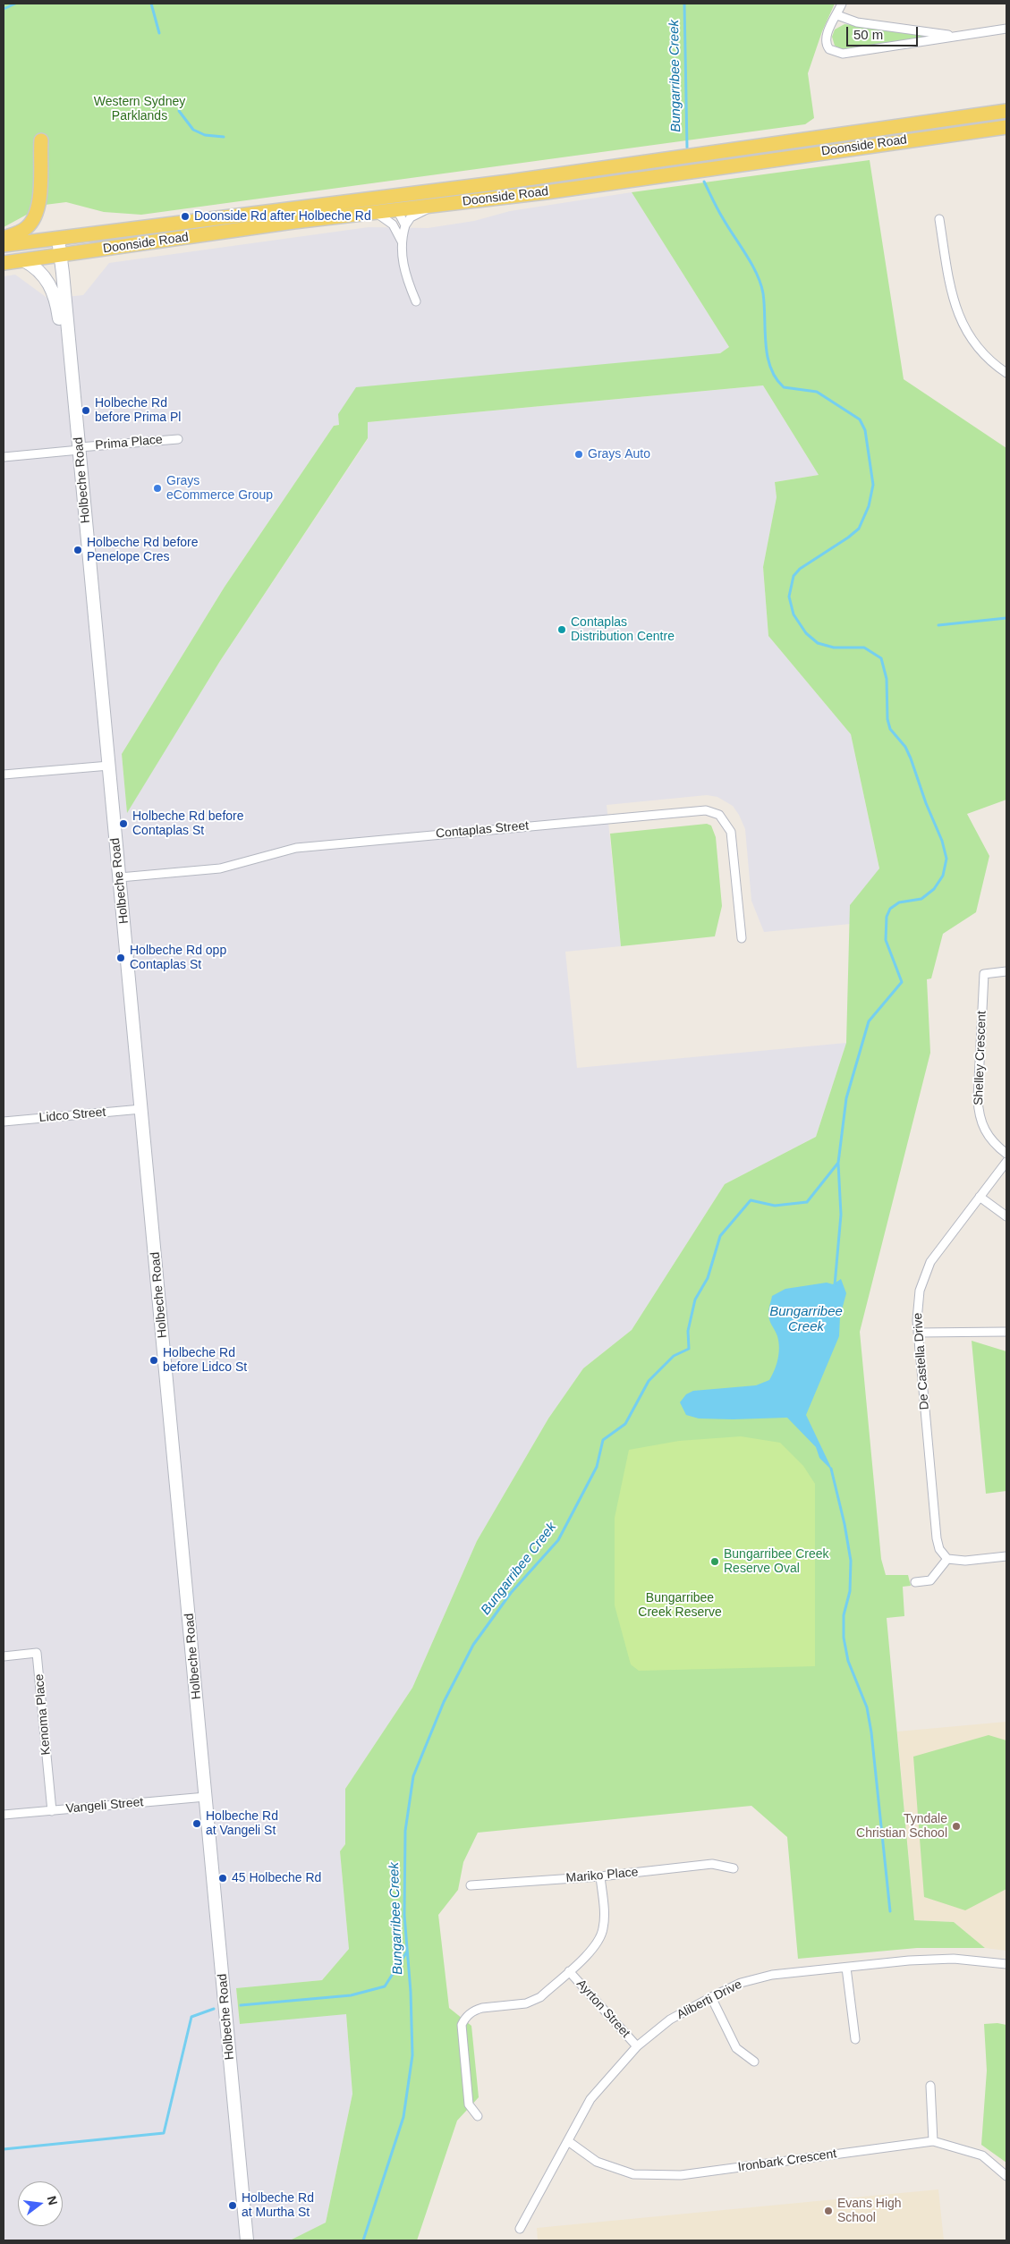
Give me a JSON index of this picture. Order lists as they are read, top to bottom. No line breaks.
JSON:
{"streets":{"main road":["Doonside Road"],"street":["Prima Place","Holbeche Road","Contaplas Street","Shelley Crescent","Lidco Street","De Castella Drive","Kenoma Place","Vangeli Street","Mariko Place","Aliberti Drive","Ayrton Street","Ironbark Crescent"]},"crossings":[["Doonside Road","Holbeche Road"],["Prima Place","Holbeche Road"],["Holbeche Road","Contaplas Street"],["Holbeche Road","Lidco Street"],["Holbeche Road","Vangeli Street"],["Kenoma Place","Vangeli Street"],["Aliberti Drive","Ayrton Street"],["Aliberti Drive","Ironbark Crescent"]],"water":["Bungarribee Creek"],"parks":["Western Sydney Parklands","Bungarribee Creek Reserve"],"places":["Doonside Rd after Holbeche Rd","Holbeche Rd before Prima Pl","Grays Auto","Grays eCommerce Group","Holbeche Rd before Penelope Cres","Contaplas Distribution Centre","Holbeche Rd before Contaplas St","Holbeche Rd opp Contaplas St","Holbeche Rd before Lidco St","Bungarribee Creek Reserve Oval","Holbeche Rd at Vangeli St","Tyndale Christian School","45 Holbeche Rd","Holbeche Rd at Murtha St","Evans High School"],"scale_bar":"50 m","north":"right"}
